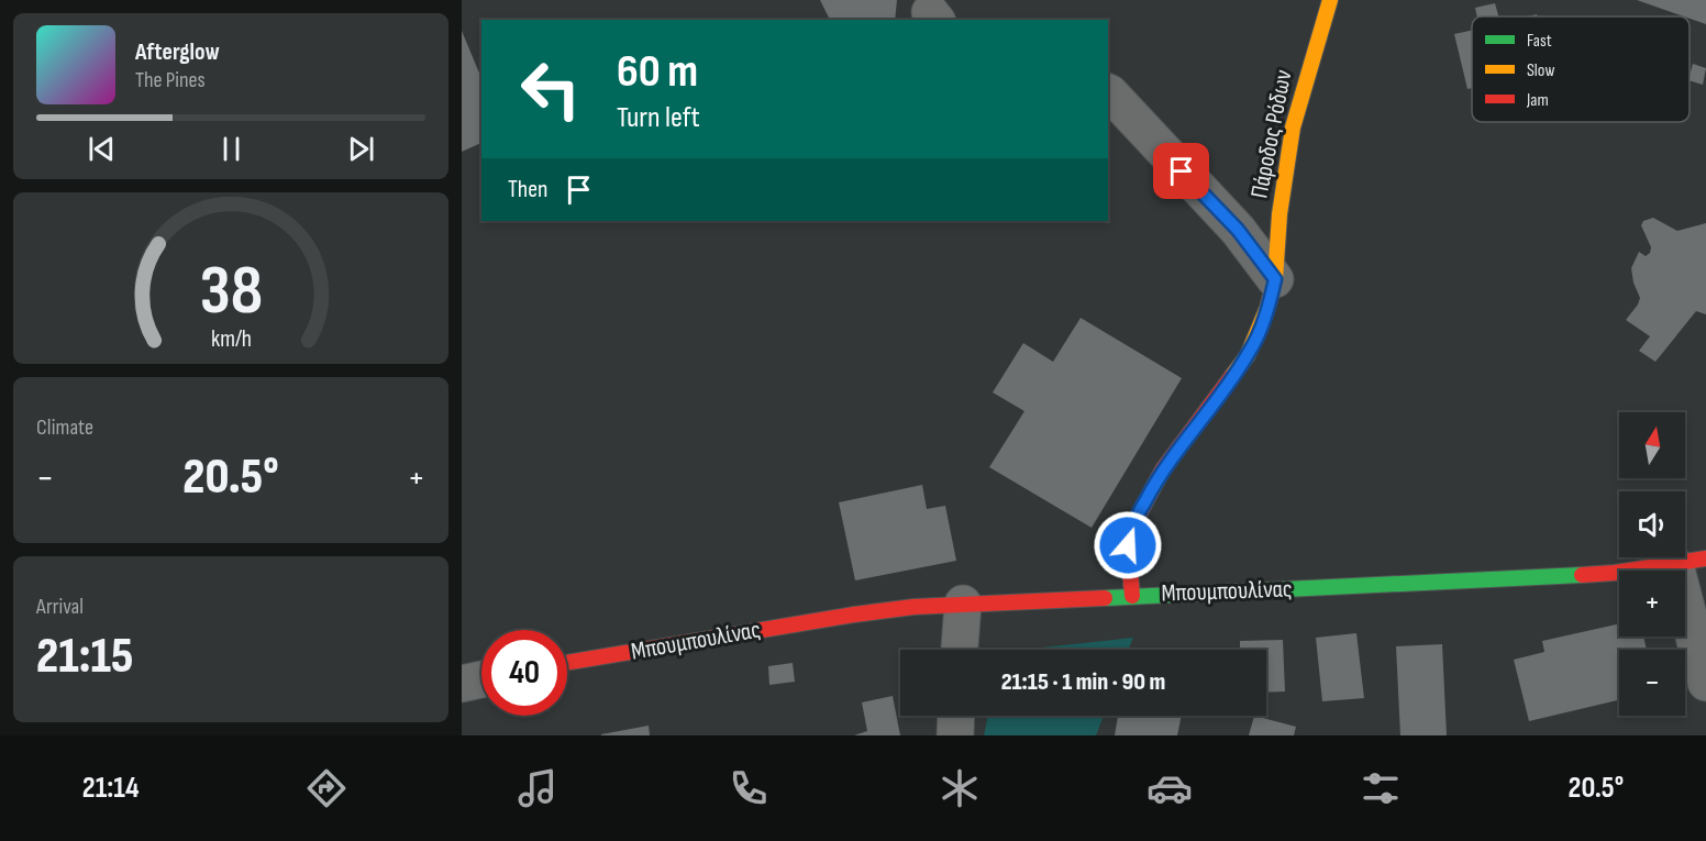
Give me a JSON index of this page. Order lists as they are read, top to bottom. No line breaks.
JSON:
{"streets":{"street":["Πάροδος Ρόδων","Μπουμπουλίνας"]},"crossings":[["Πάροδος Ρόδων","Μπουμπουλίνας"]],"legend":["Fast","Slow","Jam"],"north":"top","page":{"turn":["60 m","Turn left"],"song":["Afterglow","The Pines"],"then":"Then","tile":["Climate",["Arrival","21:15"]],"map_buttons":["+","−"],"heat":["−","20.5°","+"],"limit":"40","trip":"21:15 · 1 min · 90 m","tabs":["21:14","20.5°"],"gauge":["38","km/h"]}}
